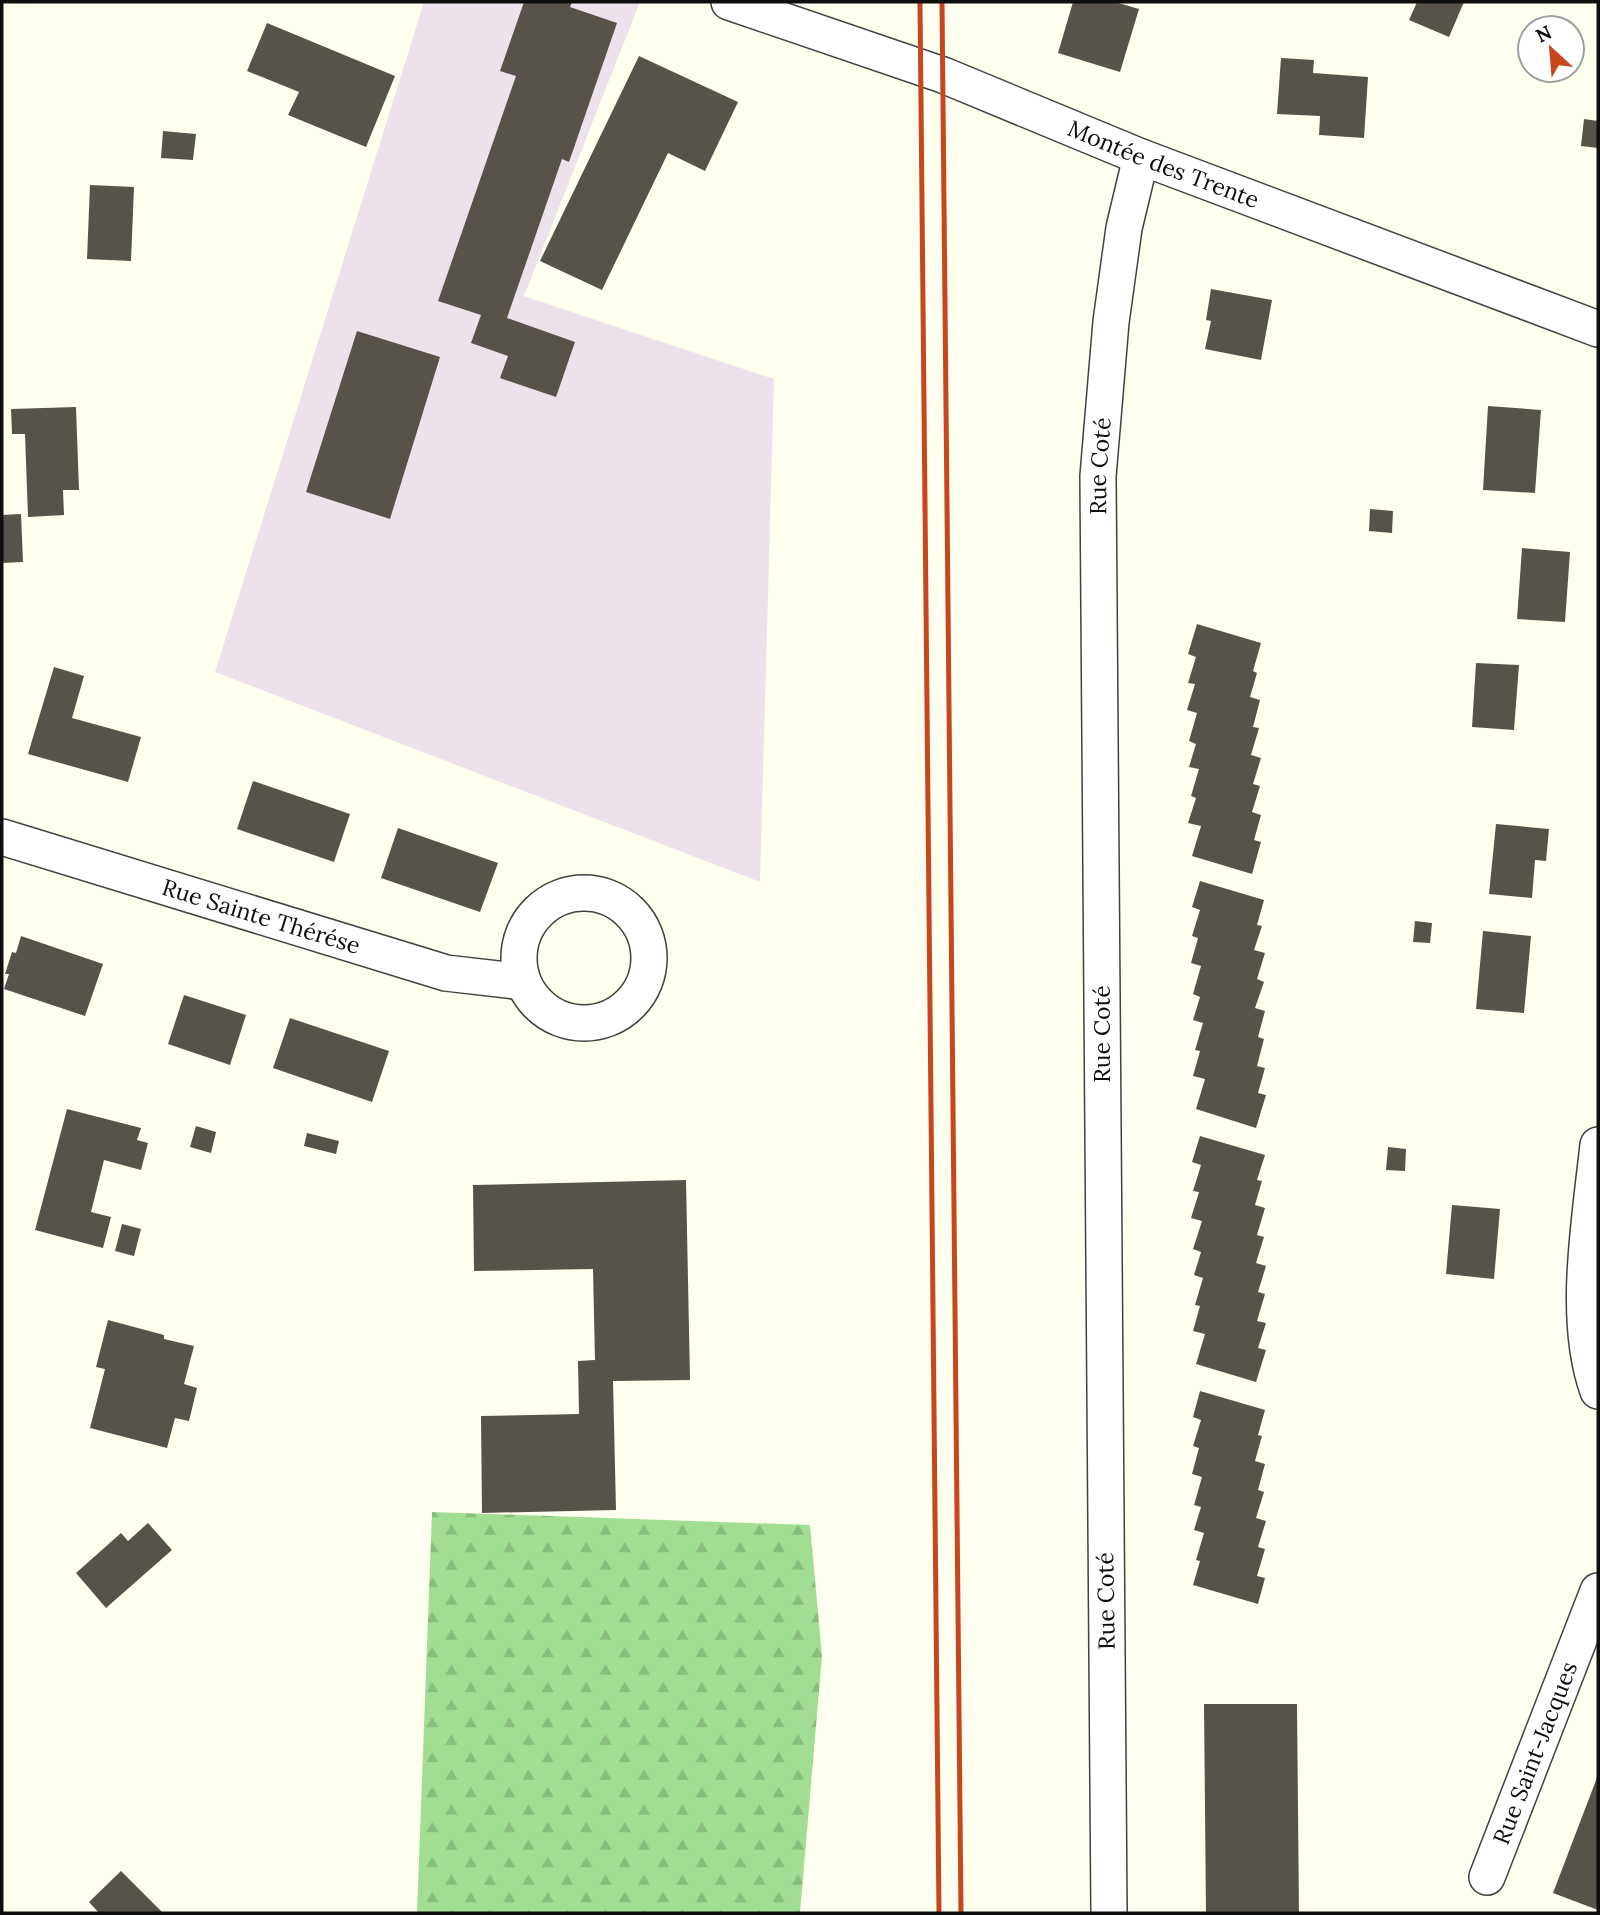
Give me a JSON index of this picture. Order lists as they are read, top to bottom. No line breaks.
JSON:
{"streets":{"street":["Montée des Trente","Rue Coté","Rue Sainte Thérése","Rue Saint-Jacques"]},"crossings":[["Montée des Trente","Rue Coté"]],"north":"top left"}
